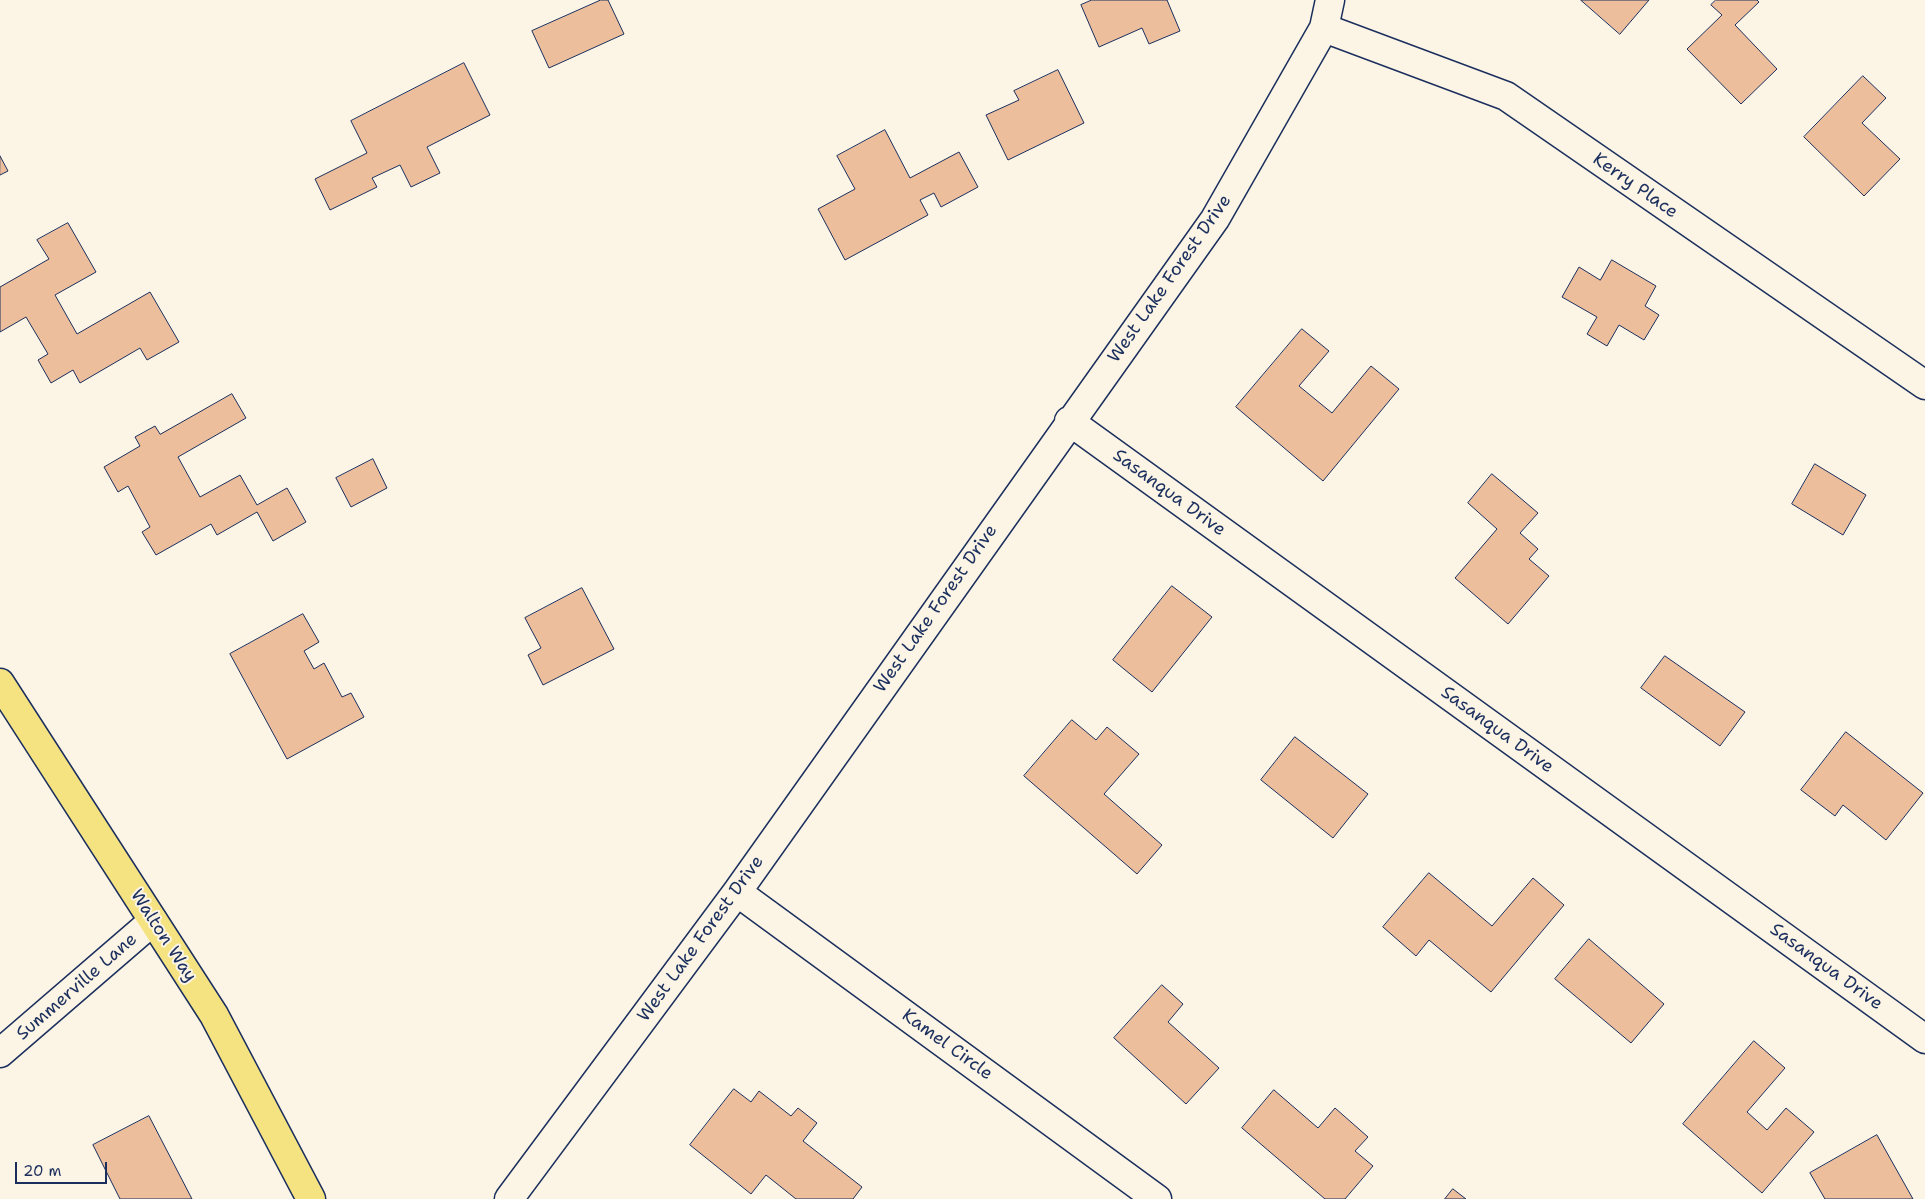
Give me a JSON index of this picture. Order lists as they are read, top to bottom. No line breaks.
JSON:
{"streets":{"main road":["Walton Way"],"street":["Kerry Place","West Lake Forest Drive","Sasanqua Drive","Summerville Lane","Kamel Circle"]},"crossings":[["Kerry Place","West Lake Forest Drive"],["West Lake Forest Drive","Sasanqua Drive"],["West Lake Forest Drive","Kamel Circle"],["Walton Way","Summerville Lane"]],"scale_bar":"20 m"}
